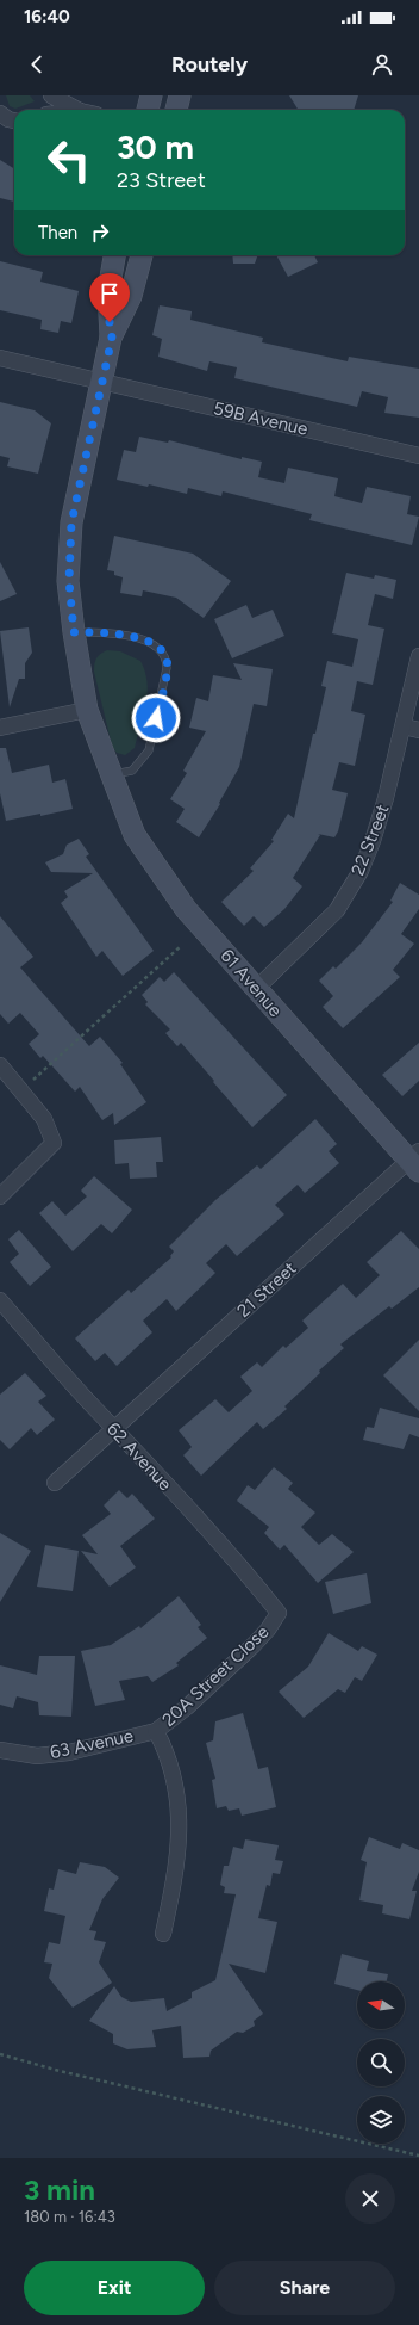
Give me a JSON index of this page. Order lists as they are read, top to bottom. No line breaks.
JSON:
{"streets":{"street":["59B Avenue","22 Street","61 Avenue","21 Street","62 Avenue","20A Street Close","63 Avenue"]},"crossings":[["59B Avenue","61 Avenue"],["22 Street","61 Avenue"],["61 Avenue","21 Street"],["21 Street","62 Avenue"],["62 Avenue","20A Street Close"],["20A Street Close","63 Avenue"]],"north":"left","page":{"status":"16:40","header":"Routely","turn":["30 m","23 Street"],"then":"Then","heading":["3 min","180 m · 16:43"],"buttons":["Exit","Share"]}}
